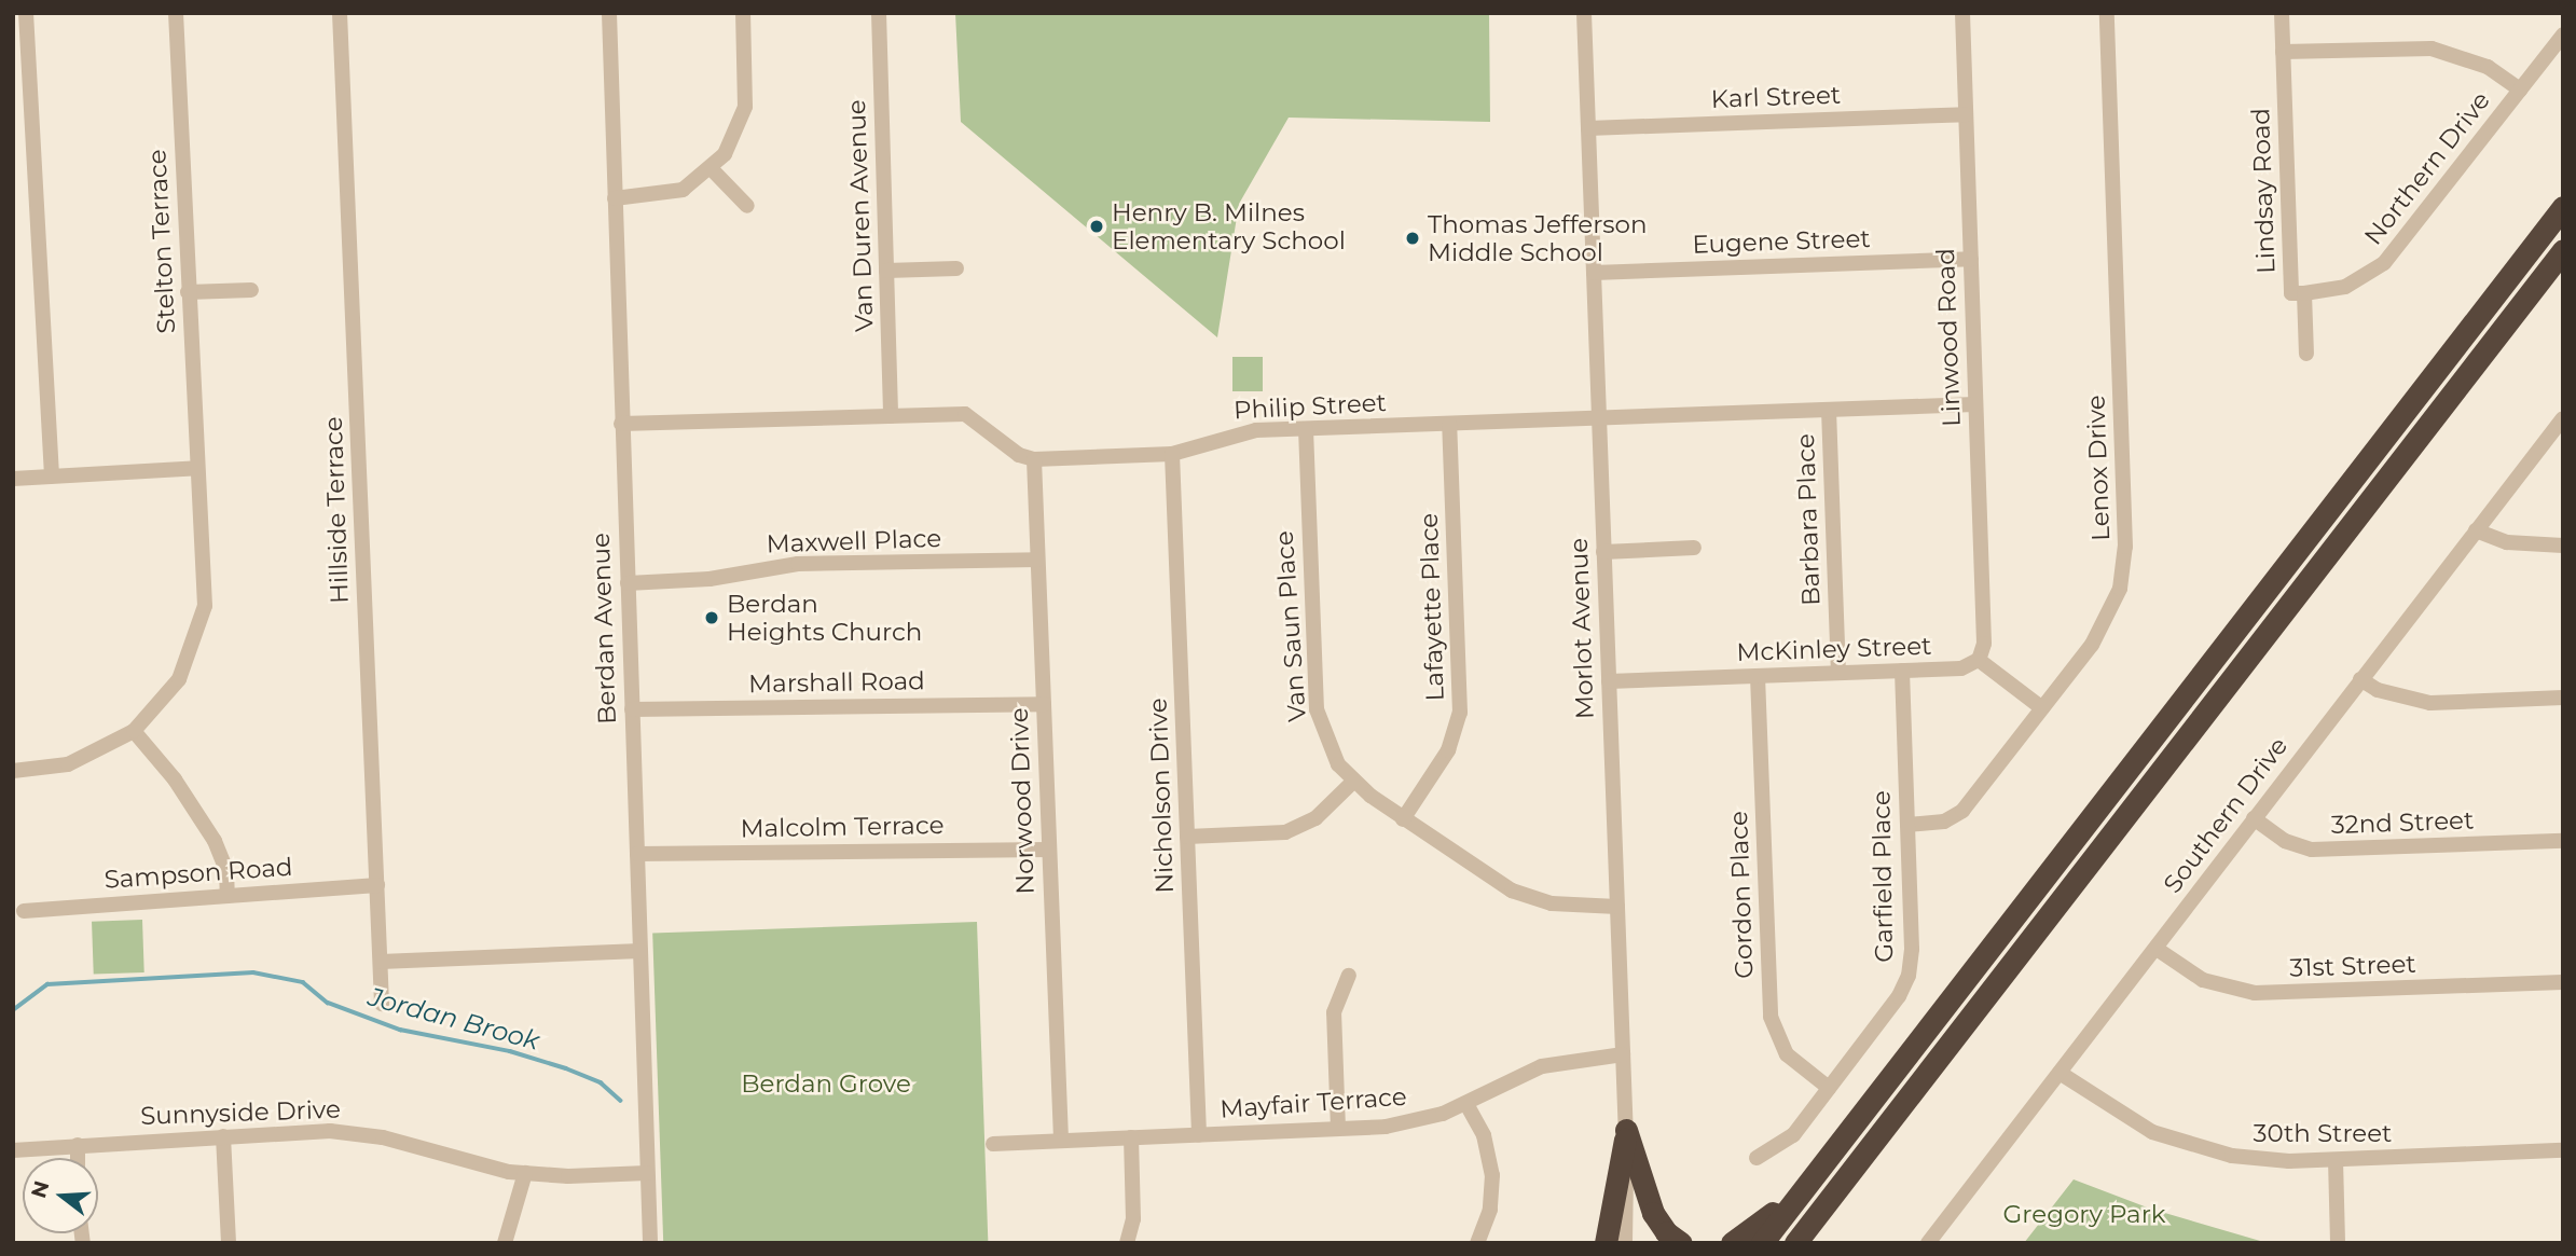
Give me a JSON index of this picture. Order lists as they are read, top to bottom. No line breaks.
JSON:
{"streets":{"street":["Karl Street","Northern Drive","Lindsay Road","Van Duren Avenue","Stelton Terrace","Eugene Street","Linwood Road","Philip Street","Lenox Drive","Hillside Terrace","Barbara Place","Maxwell Place","Lafayette Place","Van Saun Place","Berdan Avenue","Morlot Avenue","McKinley Street","Marshall Road","Nicholson Drive","Norwood Drive","Southern Drive","32nd Street","Malcolm Terrace","Sampson Road","Garfield Place","Gordon Place","31st Street","Mayfair Terrace","Sunnyside Drive","30th Street"]},"crossings":[["Karl Street","Linwood Road"],["Karl Street","Morlot Avenue"],["Northern Drive","Lindsay Road"],["Eugene Street","Linwood Road"],["Eugene Street","Morlot Avenue"],["Linwood Road","Philip Street"],["Linwood Road","McKinley Street"],["Philip Street","Barbara Place"],["Philip Street","Lafayette Place"],["Philip Street","Van Saun Place"],["Philip Street","Morlot Avenue"],["Philip Street","Nicholson Drive"],["Philip Street","Norwood Drive"],["Lenox Drive","Garfield Place"],["Hillside Terrace","Sampson Road"],["Barbara Place","McKinley Street"],["Maxwell Place","Berdan Avenue"],["Maxwell Place","Norwood Drive"],["Lafayette Place","Van Saun Place"],["Van Saun Place","Morlot Avenue"],["Berdan Avenue","Marshall Road"],["Berdan Avenue","Malcolm Terrace"],["Berdan Avenue","Sunnyside Drive"],["Morlot Avenue","McKinley Street"],["Morlot Avenue","Mayfair Terrace"],["McKinley Street","Garfield Place"],["McKinley Street","Gordon Place"],["Marshall Road","Norwood Drive"],["Nicholson Drive","Mayfair Terrace"],["Norwood Drive","Malcolm Terrace"],["Norwood Drive","Mayfair Terrace"],["Southern Drive","32nd Street"],["Southern Drive","31st Street"],["Southern Drive","30th Street"],["Garfield Place","Gordon Place"]],"water":["Jordan Brook"],"parks":["Berdan Grove","Gregory Park"],"places":["Henry B. Milnes Elementary School","Thomas Jefferson Middle School","Berdan Heights Church"],"north":"left"}
